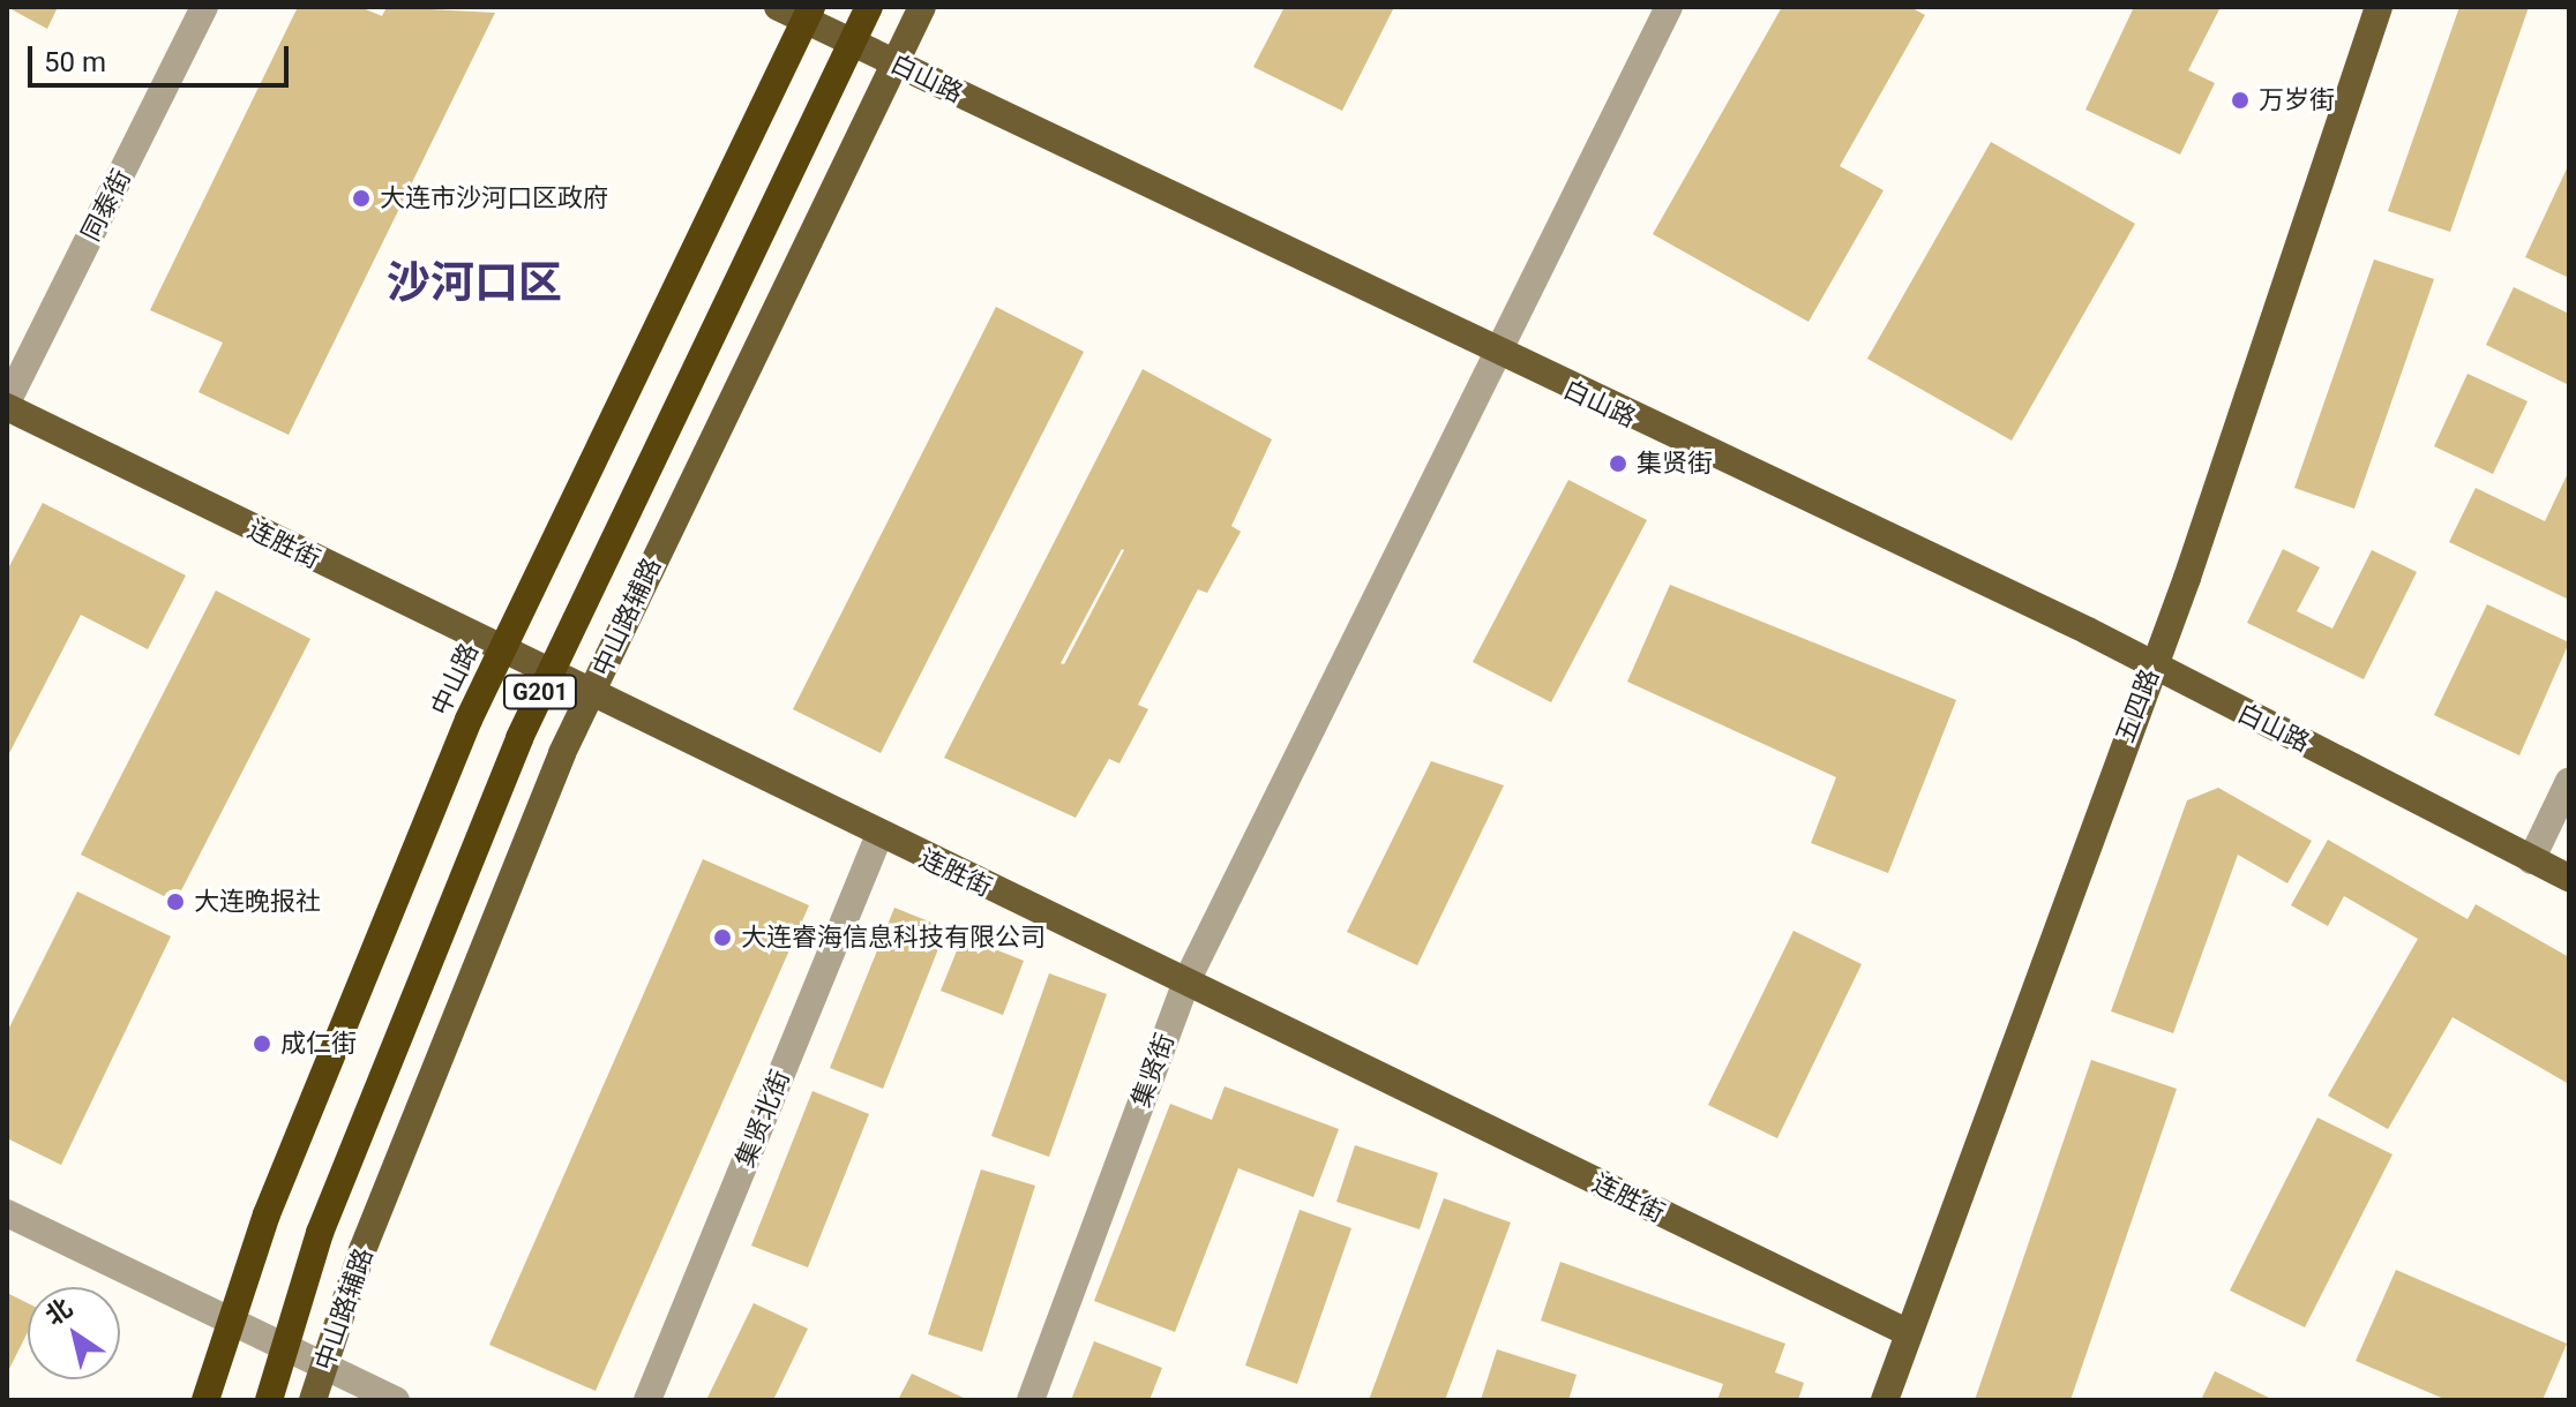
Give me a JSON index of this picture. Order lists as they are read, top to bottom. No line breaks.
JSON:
{"streets":{"highway":["中山路","G201"],"main road":["白山路","连胜街","中山路辅路","五四路"],"street":["同泰街","集贤街","集贤北街"]},"crossings":[["白山路","中山路辅路"],["白山路","中山路"],["白山路","G201"],["白山路","五四路"],["白山路","集贤街"],["同泰街","连胜街"],["连胜街","中山路辅路"],["连胜街","中山路"],["连胜街","G201"],["连胜街","五四路"],["连胜街","集贤街"],["连胜街","集贤北街"]],"districts":["沙河口区"],"places":["万岁街","大连市沙河口区政府","集贤街","大连晚报社","大连睿海信息科技有限公司","成仁街"],"scale_bar":"50 m","north":"top left"}
